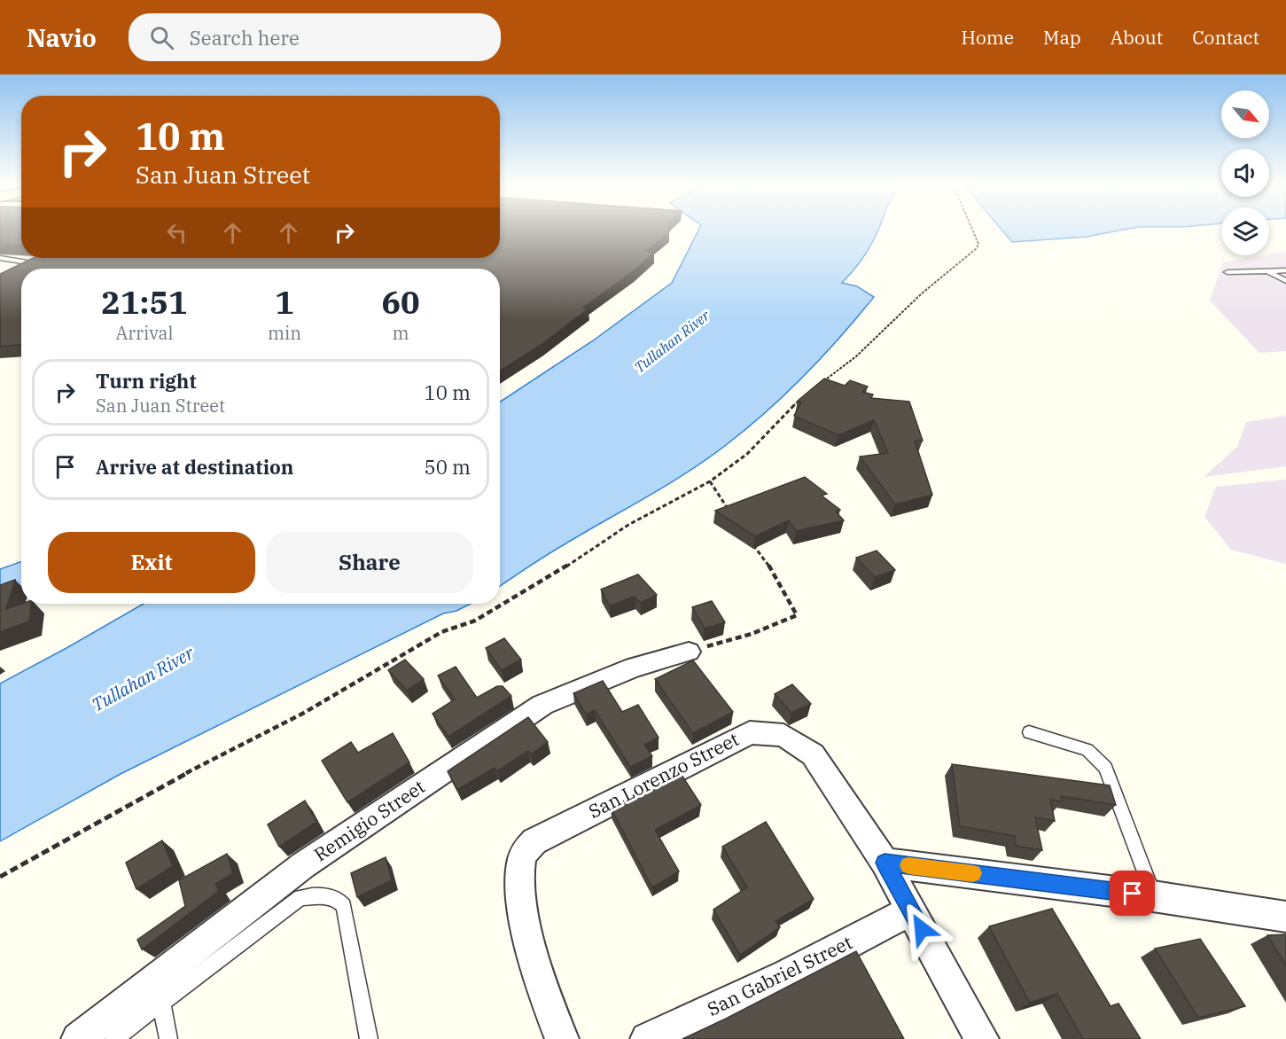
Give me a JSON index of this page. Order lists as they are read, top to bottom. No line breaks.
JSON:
{"streets":{"street":["San Lorenzo Street","Remigio Street","San Gabriel Street"]},"crossings":[["San Lorenzo Street","San Gabriel Street"]],"water":["Tullahan River"],"north":"bottom right","page":{"header":"Navio","search":"Search here","nav":["Home","Map","About","Contact"],"turn":["10 m","San Juan Street"],"eta":["21:51","Arrival","1","min","60","m"],"list":[{"name":"Turn right","note":"San Juan Street","value":"10 m"},{"name":"Arrive at destination","value":"50 m"}],"buttons":["Exit","Share"]}}
